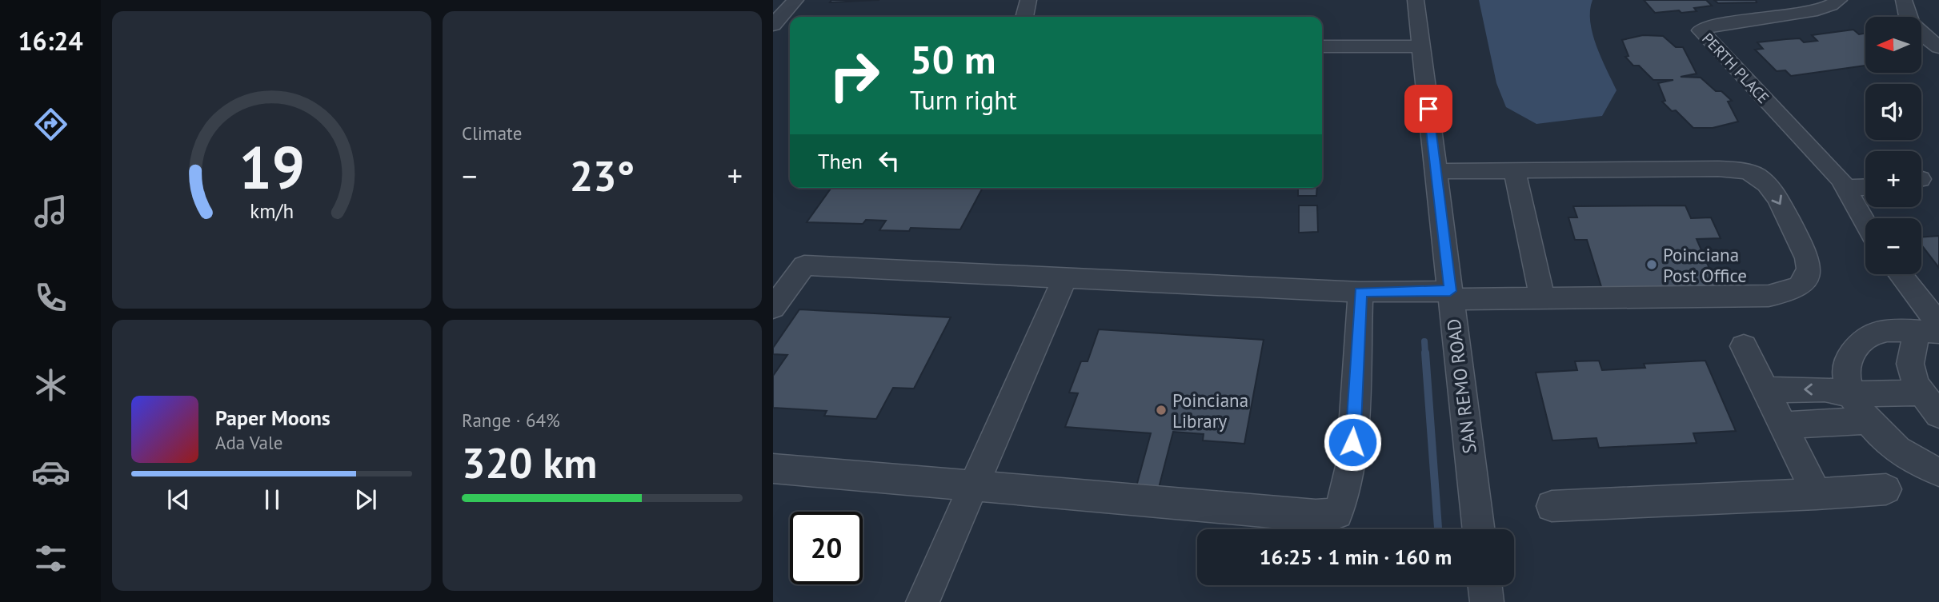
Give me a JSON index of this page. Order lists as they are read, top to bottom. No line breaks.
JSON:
{"streets":{"street":["PERTH PLACE","SAN REMO ROAD"]},"places":["Poinciana Post Office","Poinciana Library"],"north":"left","page":{"tabs":"16:24","tile":["Climate",["Range · 64%","320 km"]],"map_buttons":["+","−"],"turn":["50 m","Turn right"],"then":"Then","heat":["−","23°","+"],"song":["Paper Moons","Ada Vale"],"limit":"20","trip":"16:25 · 1 min · 160 m","gauge":["19","km/h"]}}
